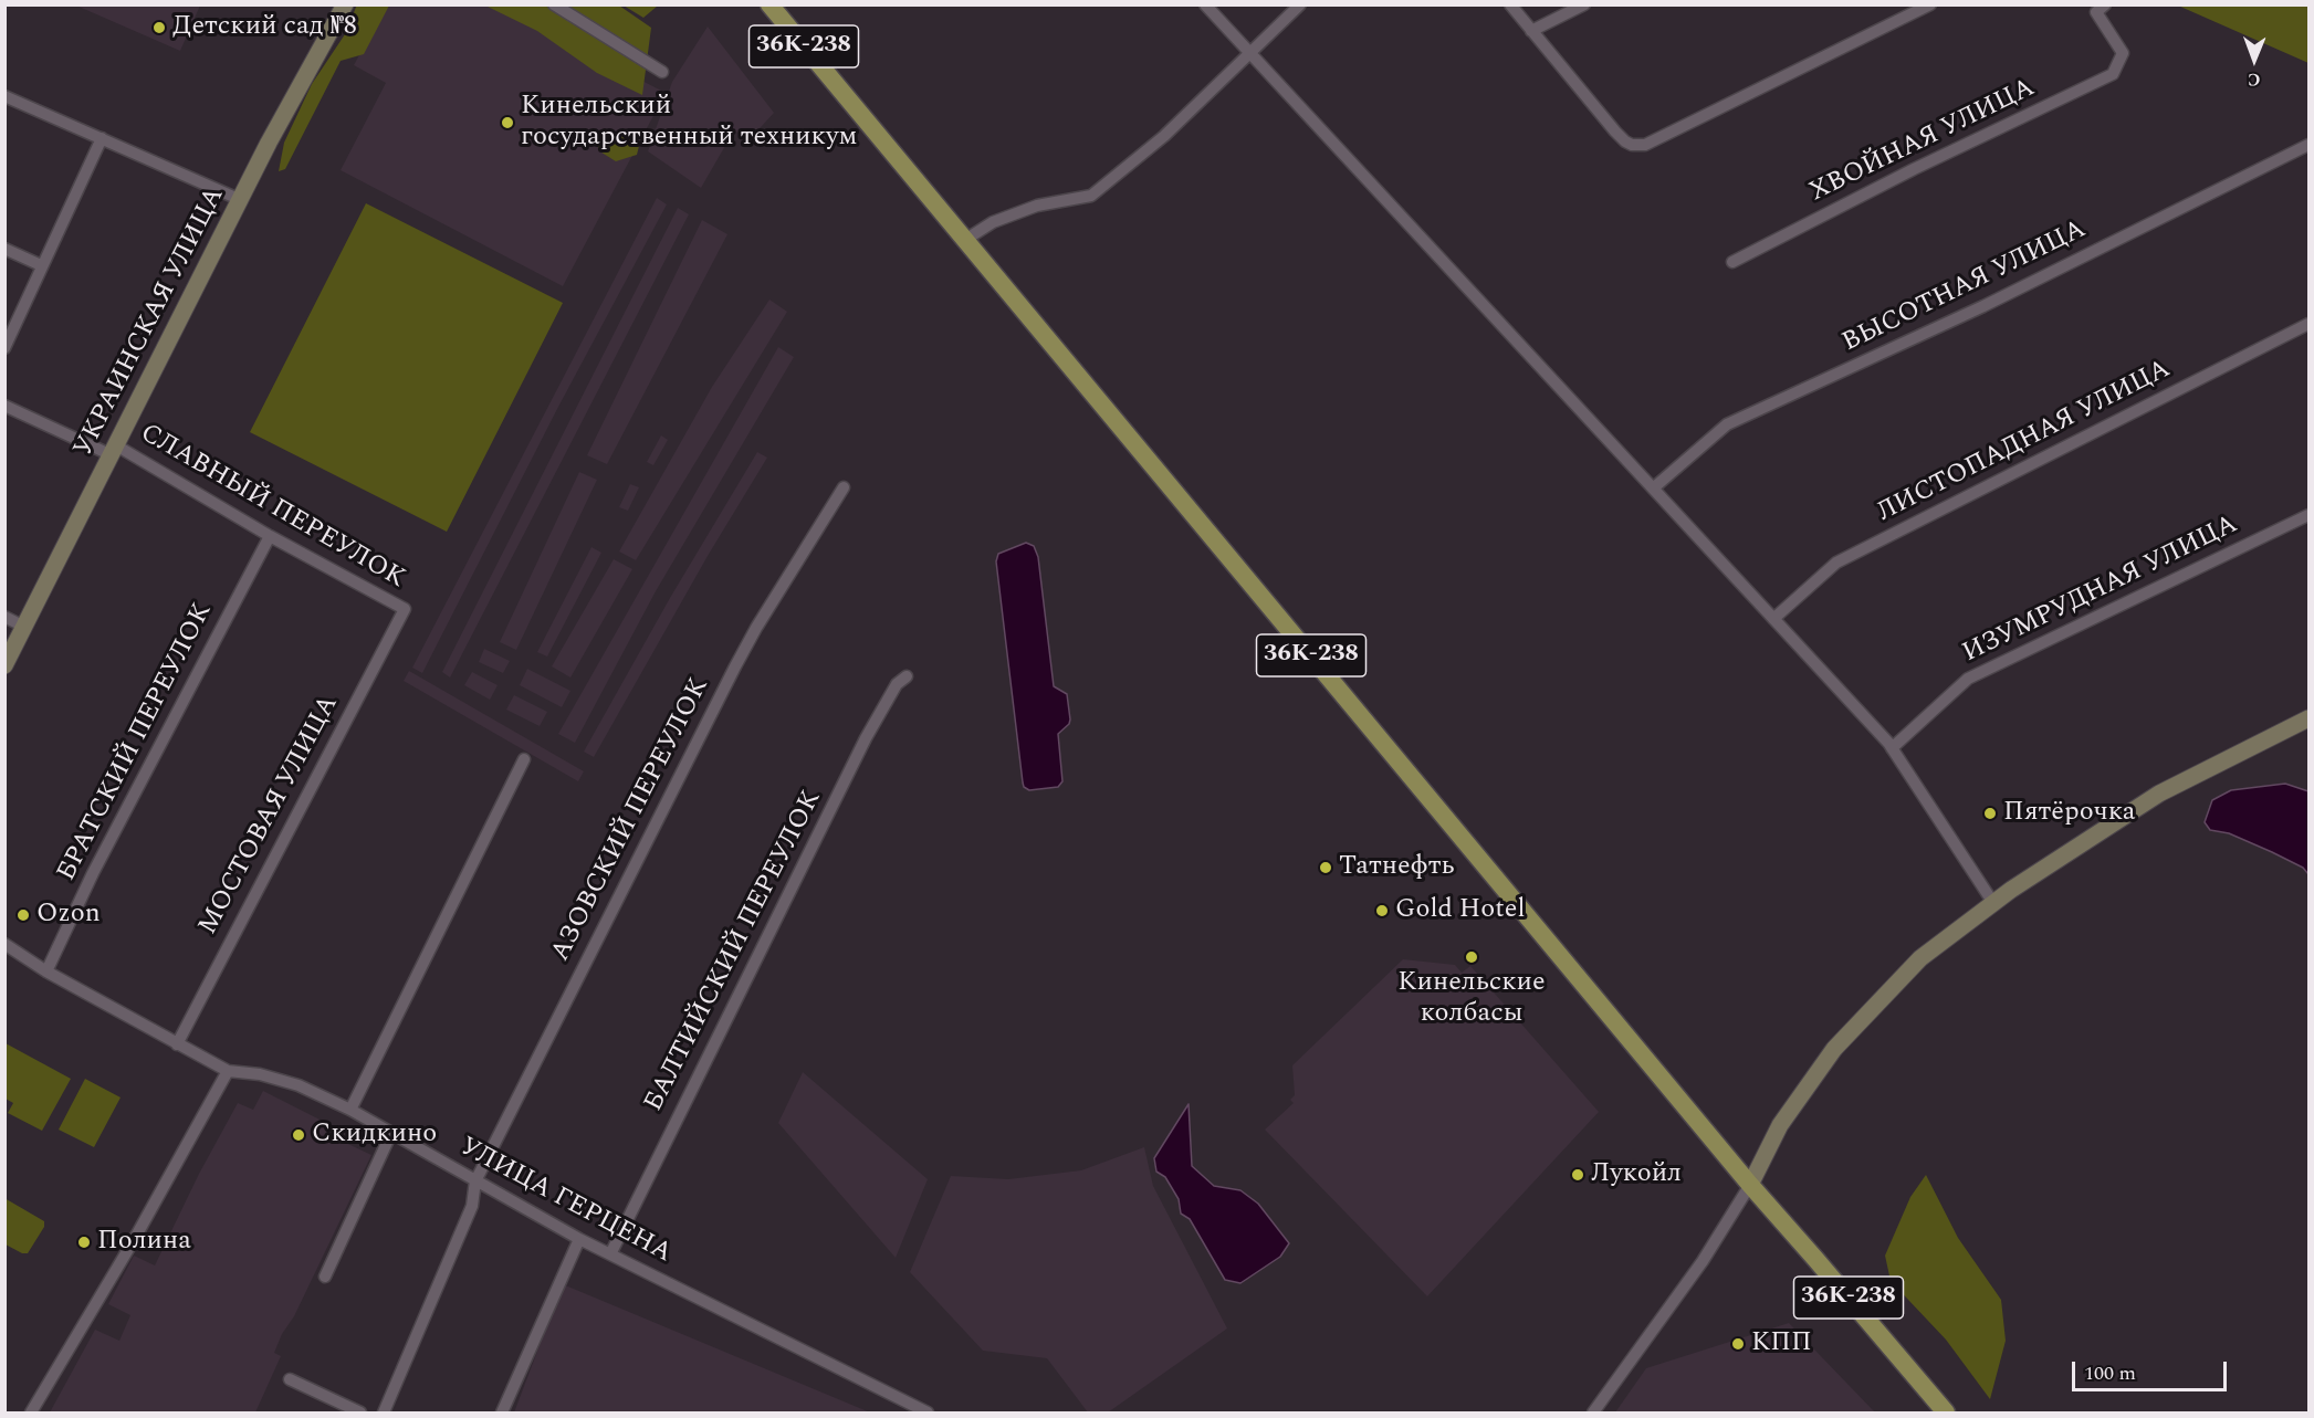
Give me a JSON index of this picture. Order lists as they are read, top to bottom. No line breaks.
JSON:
{"streets":{"main road":["36К-238"],"street":["ХВОЙНАЯ УЛИЦА","ВЫСОТНАЯ УЛИЦА","УКРАИНСКАЯ УЛИЦА","ЛИСТОПАДНАЯ УЛИЦА","СЛАВНЫЙ ПЕРЕУЛОК","ИЗУМРУДНАЯ УЛИЦА","БРАТСКИЙ ПЕРЕУЛОК","МОСТОВАЯ УЛИЦА","АЗОВСКИЙ ПЕРЕУЛОК","БАЛТИЙСКИЙ ПЕРЕУЛОК","УЛИЦА ГЕРЦЕНА"]},"crossings":[["УКРАИНСКАЯ УЛИЦА","СЛАВНЫЙ ПЕРЕУЛОК"],["СЛАВНЫЙ ПЕРЕУЛОК","БРАТСКИЙ ПЕРЕУЛОК"],["СЛАВНЫЙ ПЕРЕУЛОК","МОСТОВАЯ УЛИЦА"],["БРАТСКИЙ ПЕРЕУЛОК","УЛИЦА ГЕРЦЕНА"],["МОСТОВАЯ УЛИЦА","УЛИЦА ГЕРЦЕНА"],["АЗОВСКИЙ ПЕРЕУЛОК","УЛИЦА ГЕРЦЕНА"],["БАЛТИЙСКИЙ ПЕРЕУЛОК","УЛИЦА ГЕРЦЕНА"]],"places":["Детский сад №8","Кинельский государственный техникум","Пятёрочка","Татнефть","Gold Hotel","Ozon","Кинельские колбасы","Скидкино","Лукойл","Полина","КПП"],"scale_bar":"100 m","north":"bottom"}
